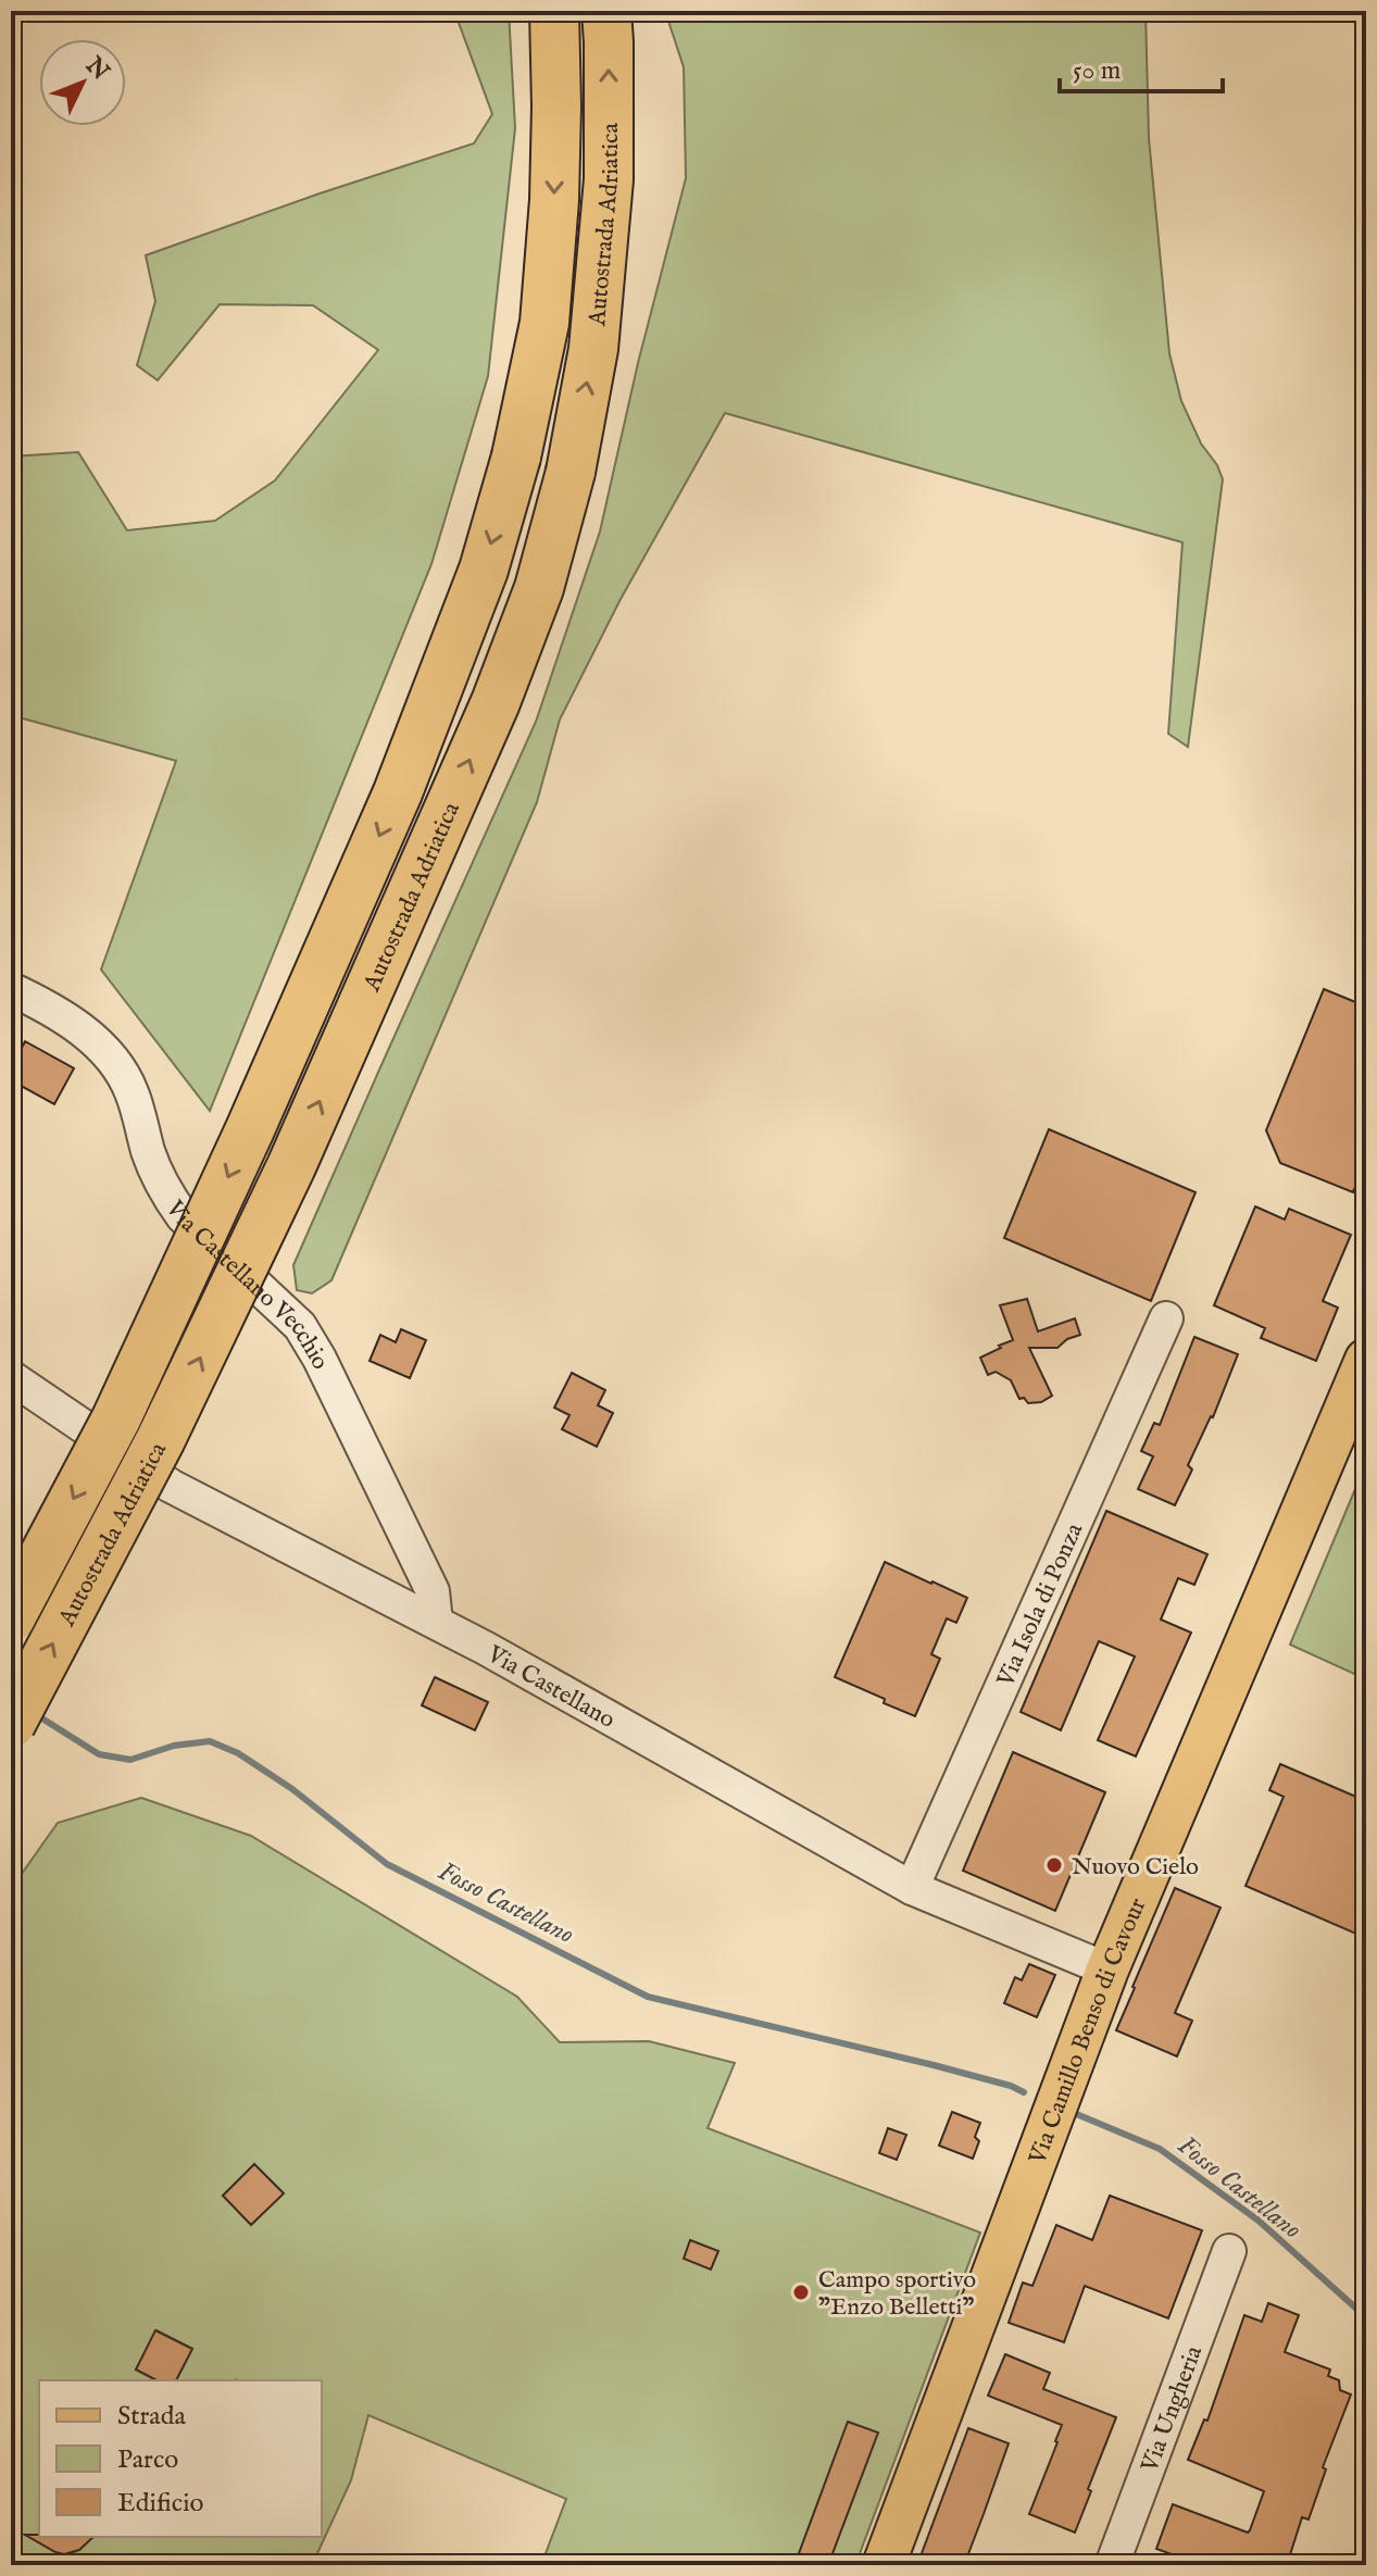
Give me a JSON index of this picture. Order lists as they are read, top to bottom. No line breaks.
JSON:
{"streets":{"highway":["Autostrada Adriatica"],"main road":["Via Camillo Benso di Cavour"],"street":["Via Castellano Vecchio","Via Isola di Ponza","Via Castellano","Via Ungheria"]},"crossings":[["Via Castellano Vecchio","Via Castellano"],["Via Isola di Ponza","Via Castellano"],["Via Castellano","Via Camillo Benso di Cavour"]],"water":["Fosso Castellano"],"places":["Nuovo Cielo","Campo sportivo \"Enzo Belletti\""],"legend":["Strada","Parco","Edificio"],"scale_bar":"50 m","north":"top right"}
